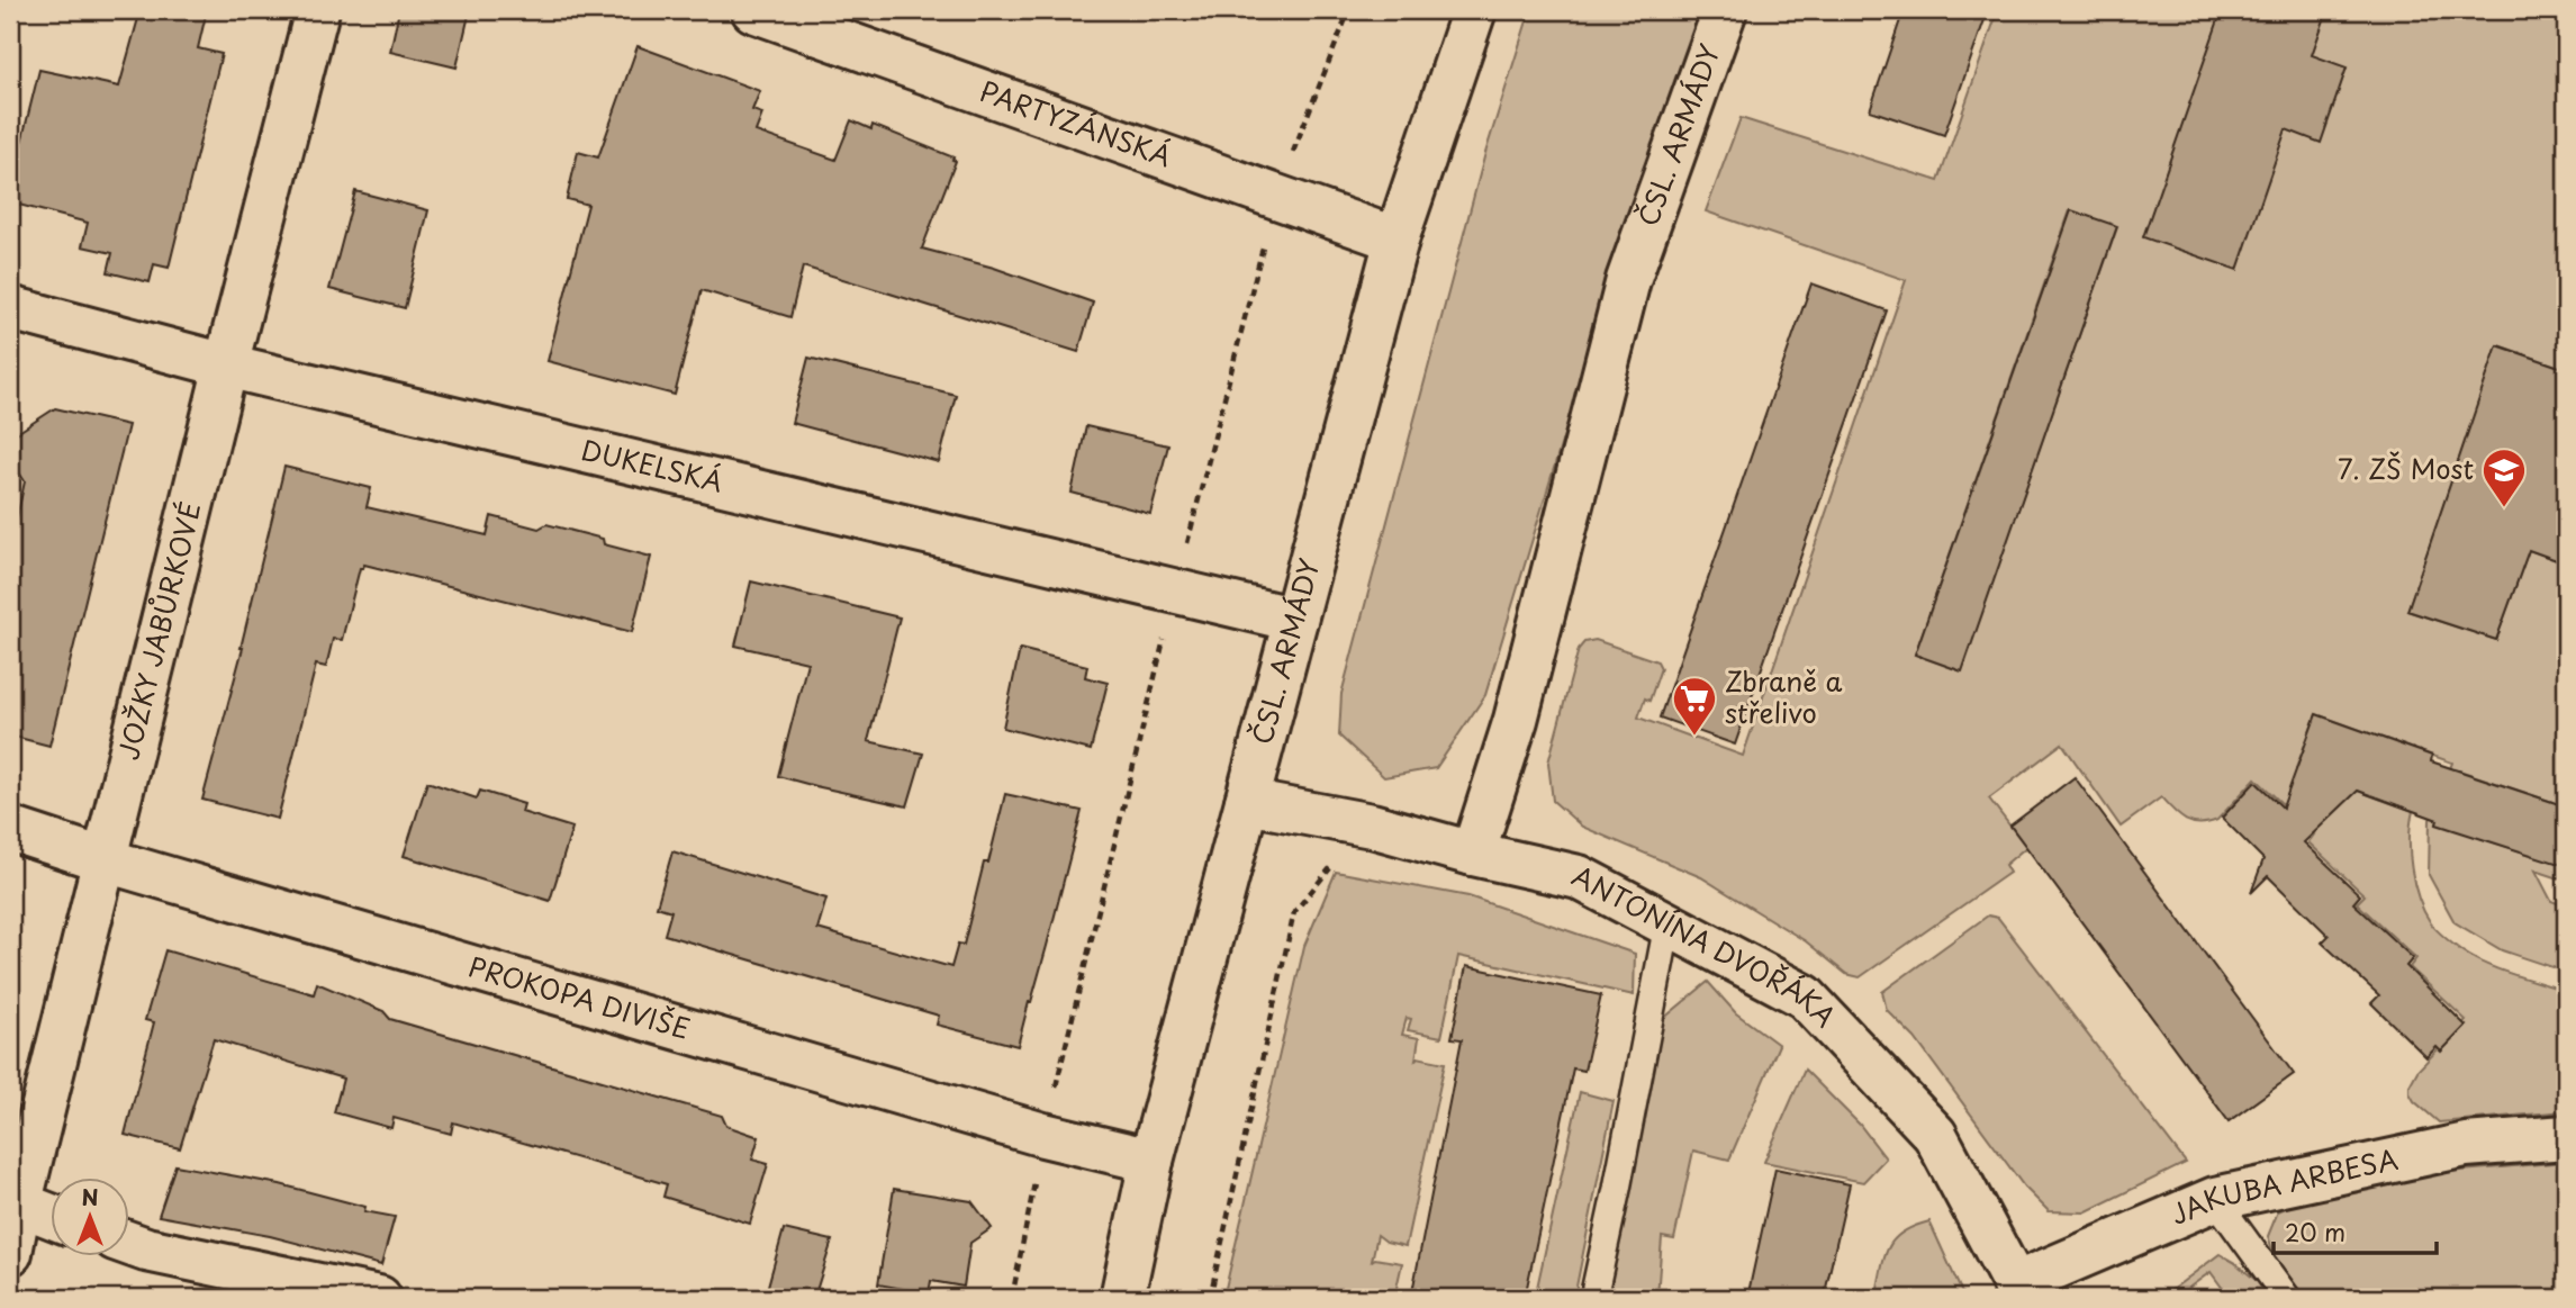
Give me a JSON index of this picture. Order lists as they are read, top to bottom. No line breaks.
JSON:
{"streets":{"street":["PARTYZÁNSKÁ","ČSL. ARMÁDY","DUKELSKÁ","JOŽKY JABŮRKOVÉ","ANTONÍNA DVOŘÁKA","PROKOPA DIVIŠE","JAKUBA ARBESA"]},"crossings":[["PARTYZÁNSKÁ","ČSL. ARMÁDY"],["ČSL. ARMÁDY","DUKELSKÁ"],["ČSL. ARMÁDY","ANTONÍNA DVOŘÁKA"],["ČSL. ARMÁDY","PROKOPA DIVIŠE"],["DUKELSKÁ","JOŽKY JABŮRKOVÉ"],["JOŽKY JABŮRKOVÉ","PROKOPA DIVIŠE"],["ANTONÍNA DVOŘÁKA","JAKUBA ARBESA"]],"places":{"school or university":["7. ZŠ Most"],"supermarket":["Zbraně a střelivo"]},"scale_bar":"20 m","north":"top"}
